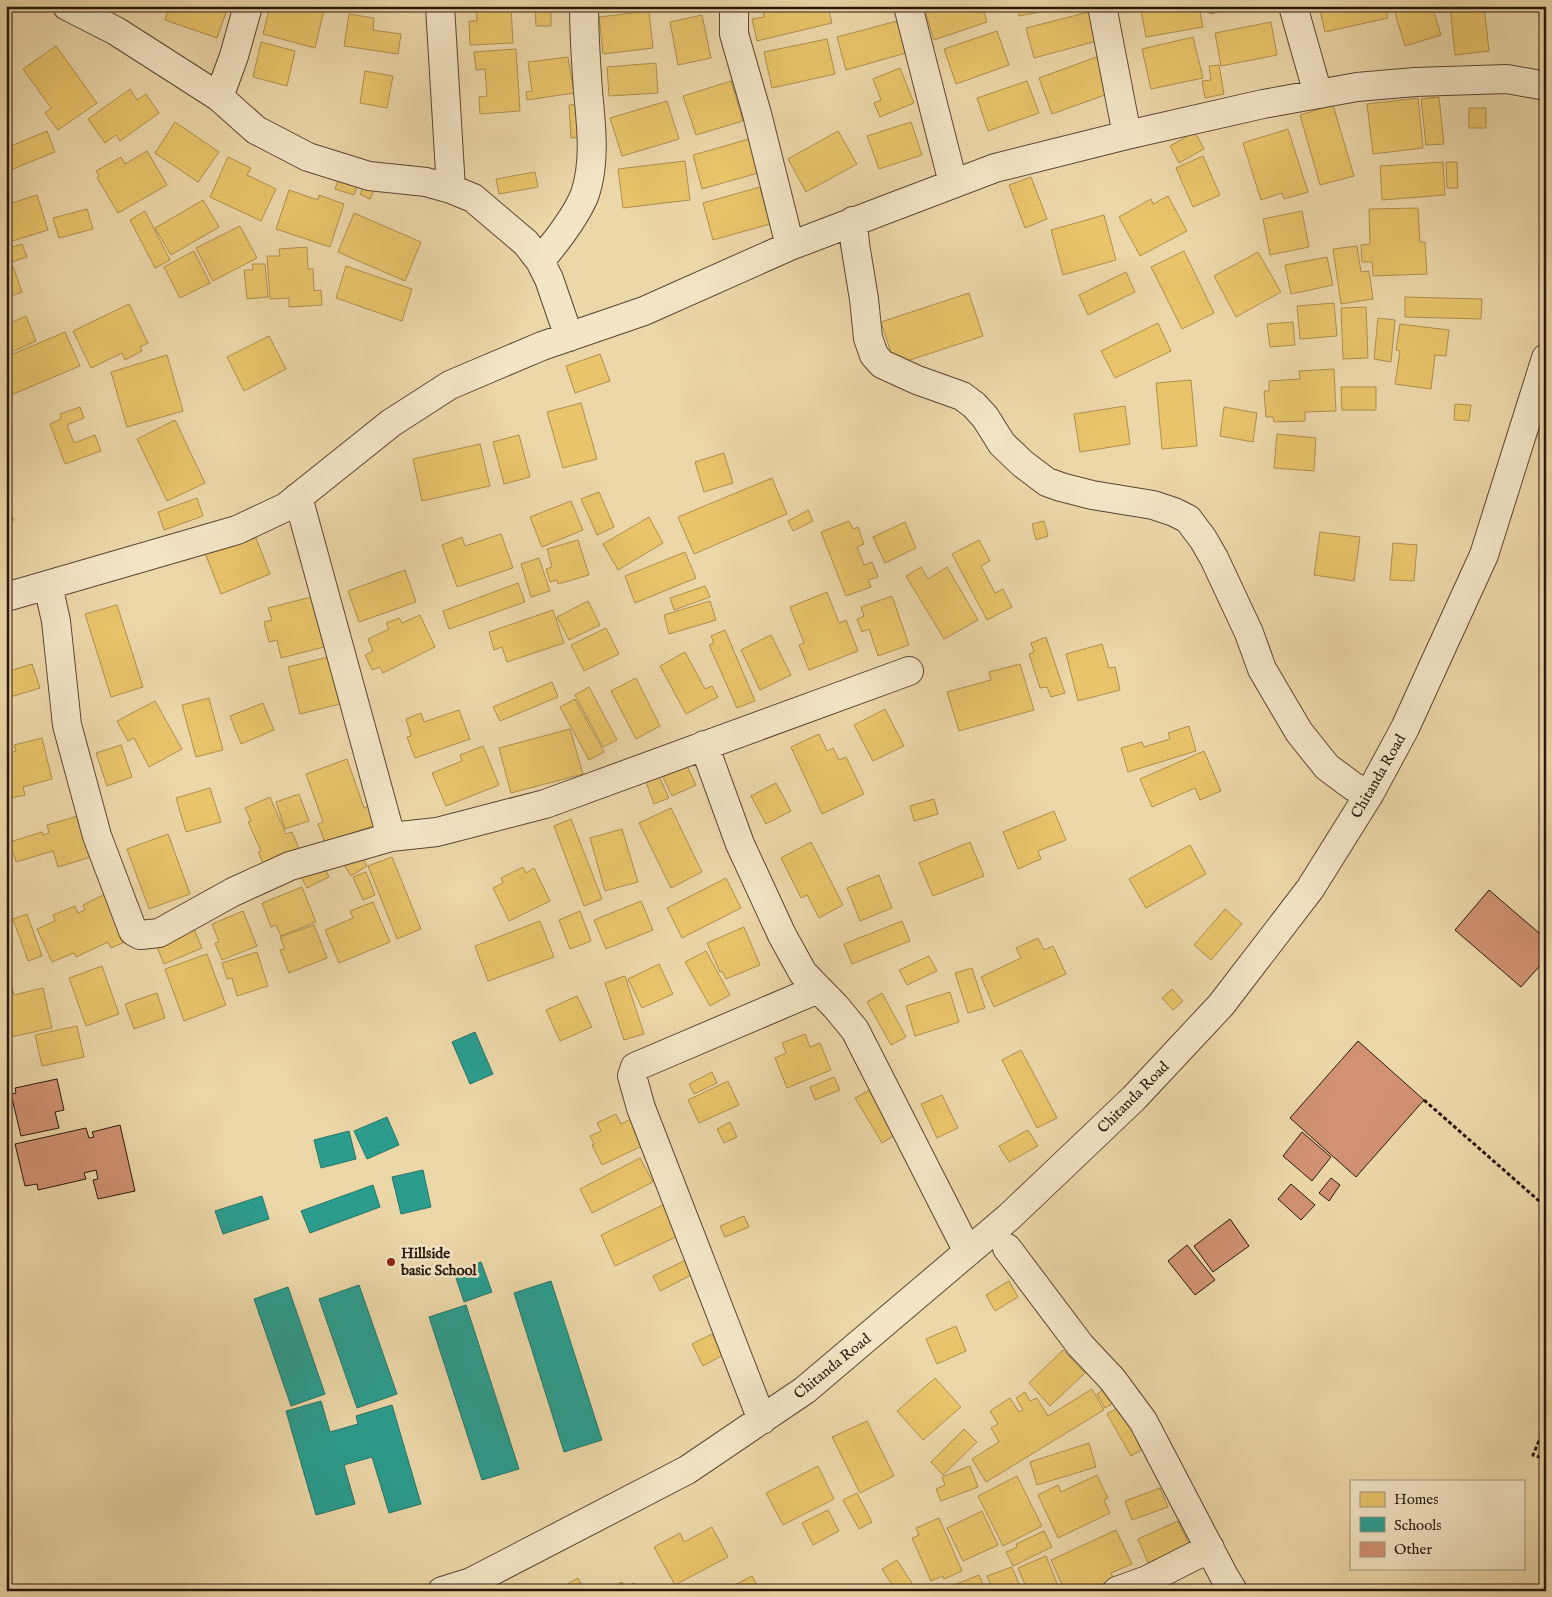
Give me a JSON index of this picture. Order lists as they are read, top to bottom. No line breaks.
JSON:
{"streets":{"street":["Chitanda Road"]},"places":["Hillside basic School"],"legend":["Homes","Schools","Other"]}
